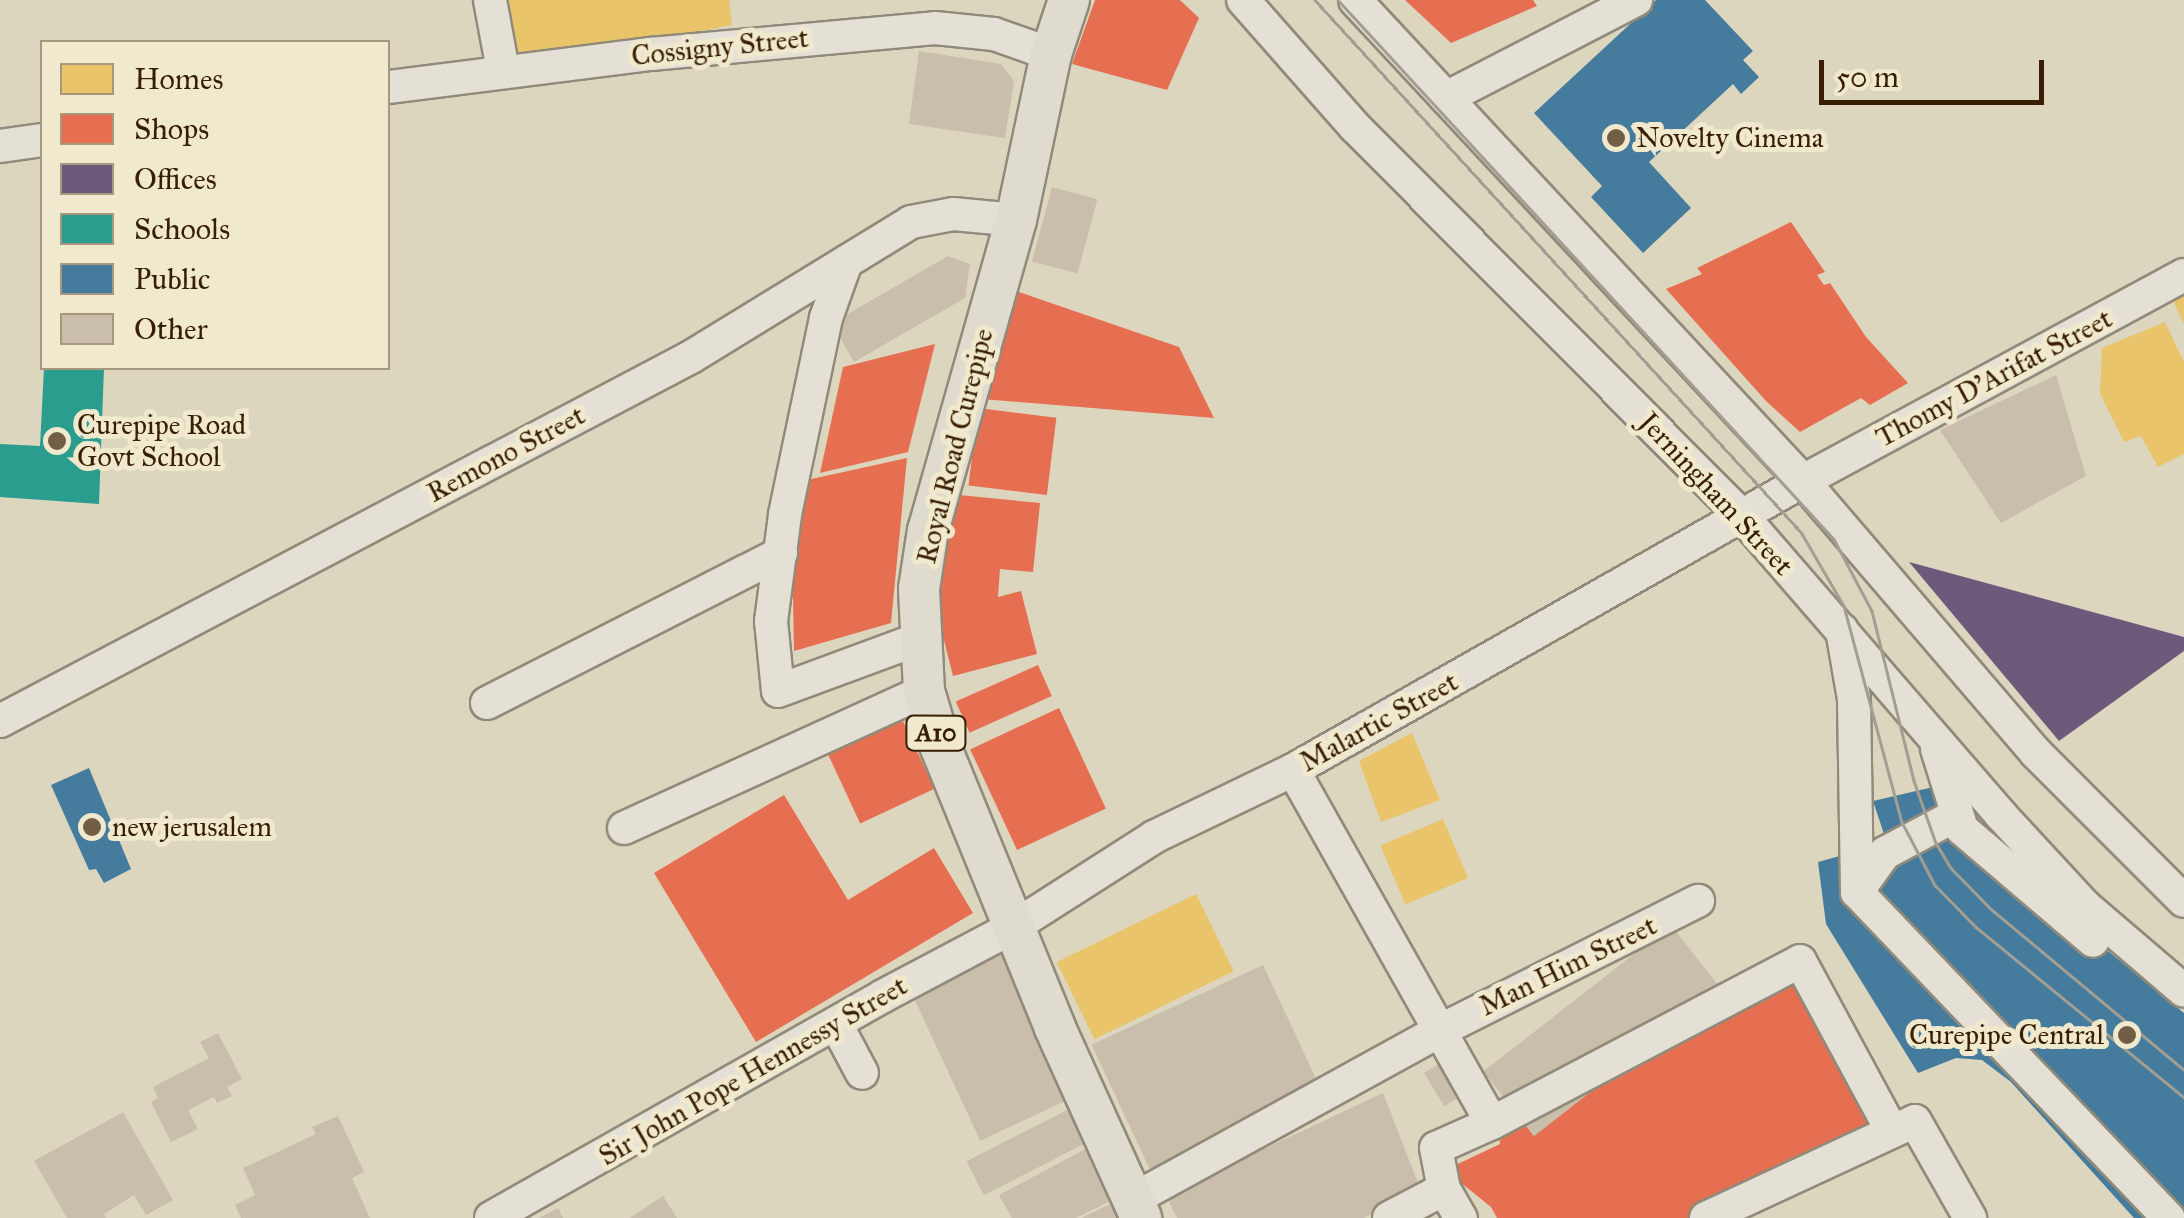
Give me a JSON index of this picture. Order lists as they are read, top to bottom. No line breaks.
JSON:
{"streets":{"main road":["Royal Road Curepipe","A10"],"street":["Cossigny Street","Thomy D'Arifat Street","Remono Street","Jerningham Street","Malartic Street","Man Him Street","Sir John Pope Hennessy Street"]},"crossings":[["Cossigny Street","Royal Road Curepipe"],["Thomy D'Arifat Street","Jerningham Street"],["Thomy D'Arifat Street","Malartic Street"],["Royal Road Curepipe","Remono Street"],["Royal Road Curepipe","Malartic Street"],["Royal Road Curepipe","Man Him Street"],["Royal Road Curepipe","Sir John Pope Hennessy Street"],["Jerningham Street","Malartic Street"],["Malartic Street","Sir John Pope Hennessy Street"]],"places":["Novelty Cinema","Curepipe Road Govt School","new jerusalem","Curepipe Central"],"legend":["Homes","Shops","Offices","Schools","Public","Other"],"scale_bar":"50 m"}
